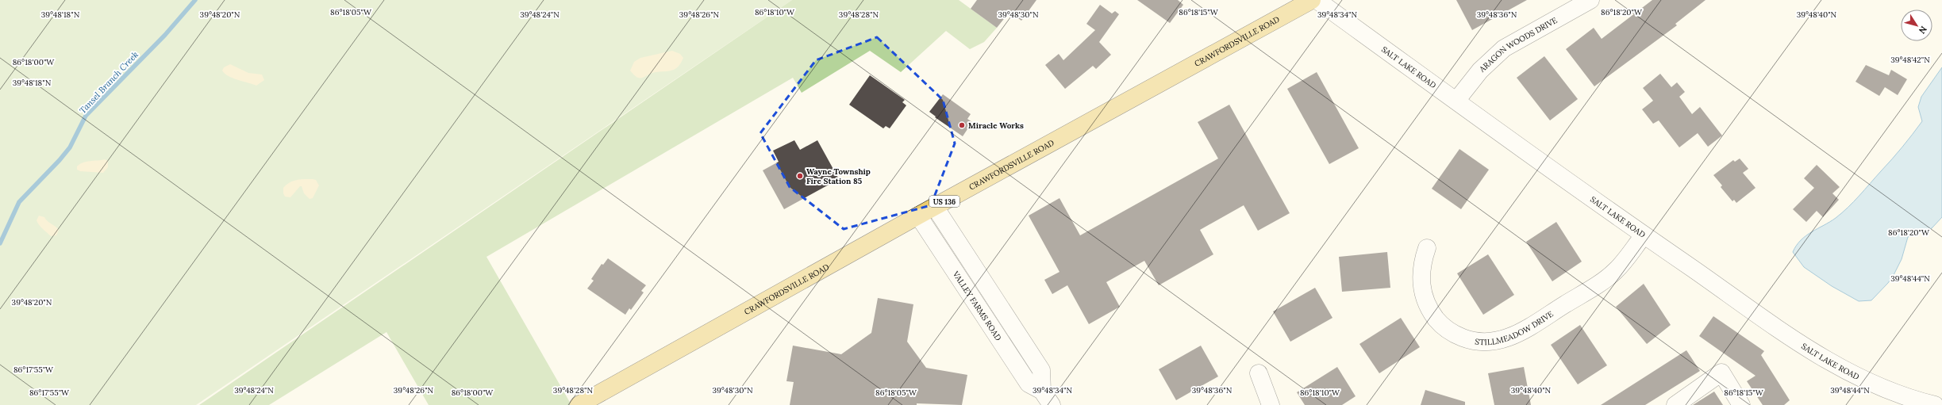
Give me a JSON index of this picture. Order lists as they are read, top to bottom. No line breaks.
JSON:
{"streets":{"main road":["CRAWFORDSVILLE ROAD","US 136"],"street":["ARAGON WOODS DRIVE","SALT LAKE ROAD","VALLEY FARMS ROAD","STILLMEADOW DRIVE"]},"crossings":[["CRAWFORDSVILLE ROAD","VALLEY FARMS ROAD"],["ARAGON WOODS DRIVE","SALT LAKE ROAD"],["SALT LAKE ROAD","STILLMEADOW DRIVE"]],"water":["Tansel Branch Creek"],"places":["Miracle Works","Wayne Township Fire Station 85"],"north":"bottom right","coordinates":["86°18'05\"W","86°18'10\"W","86°18'15\"W","86°18'20\"W","39°48'18\"N","39°48'20\"N","39°48'34\"N","39°48'40\"N","39°48'24\"N","39°48'26\"N","39°48'28\"N","39°48'30\"N","39°48'36\"N","39°48'42\"N","86°18'00\"W","39°48'44\"N","86°17'55\"W"]}
